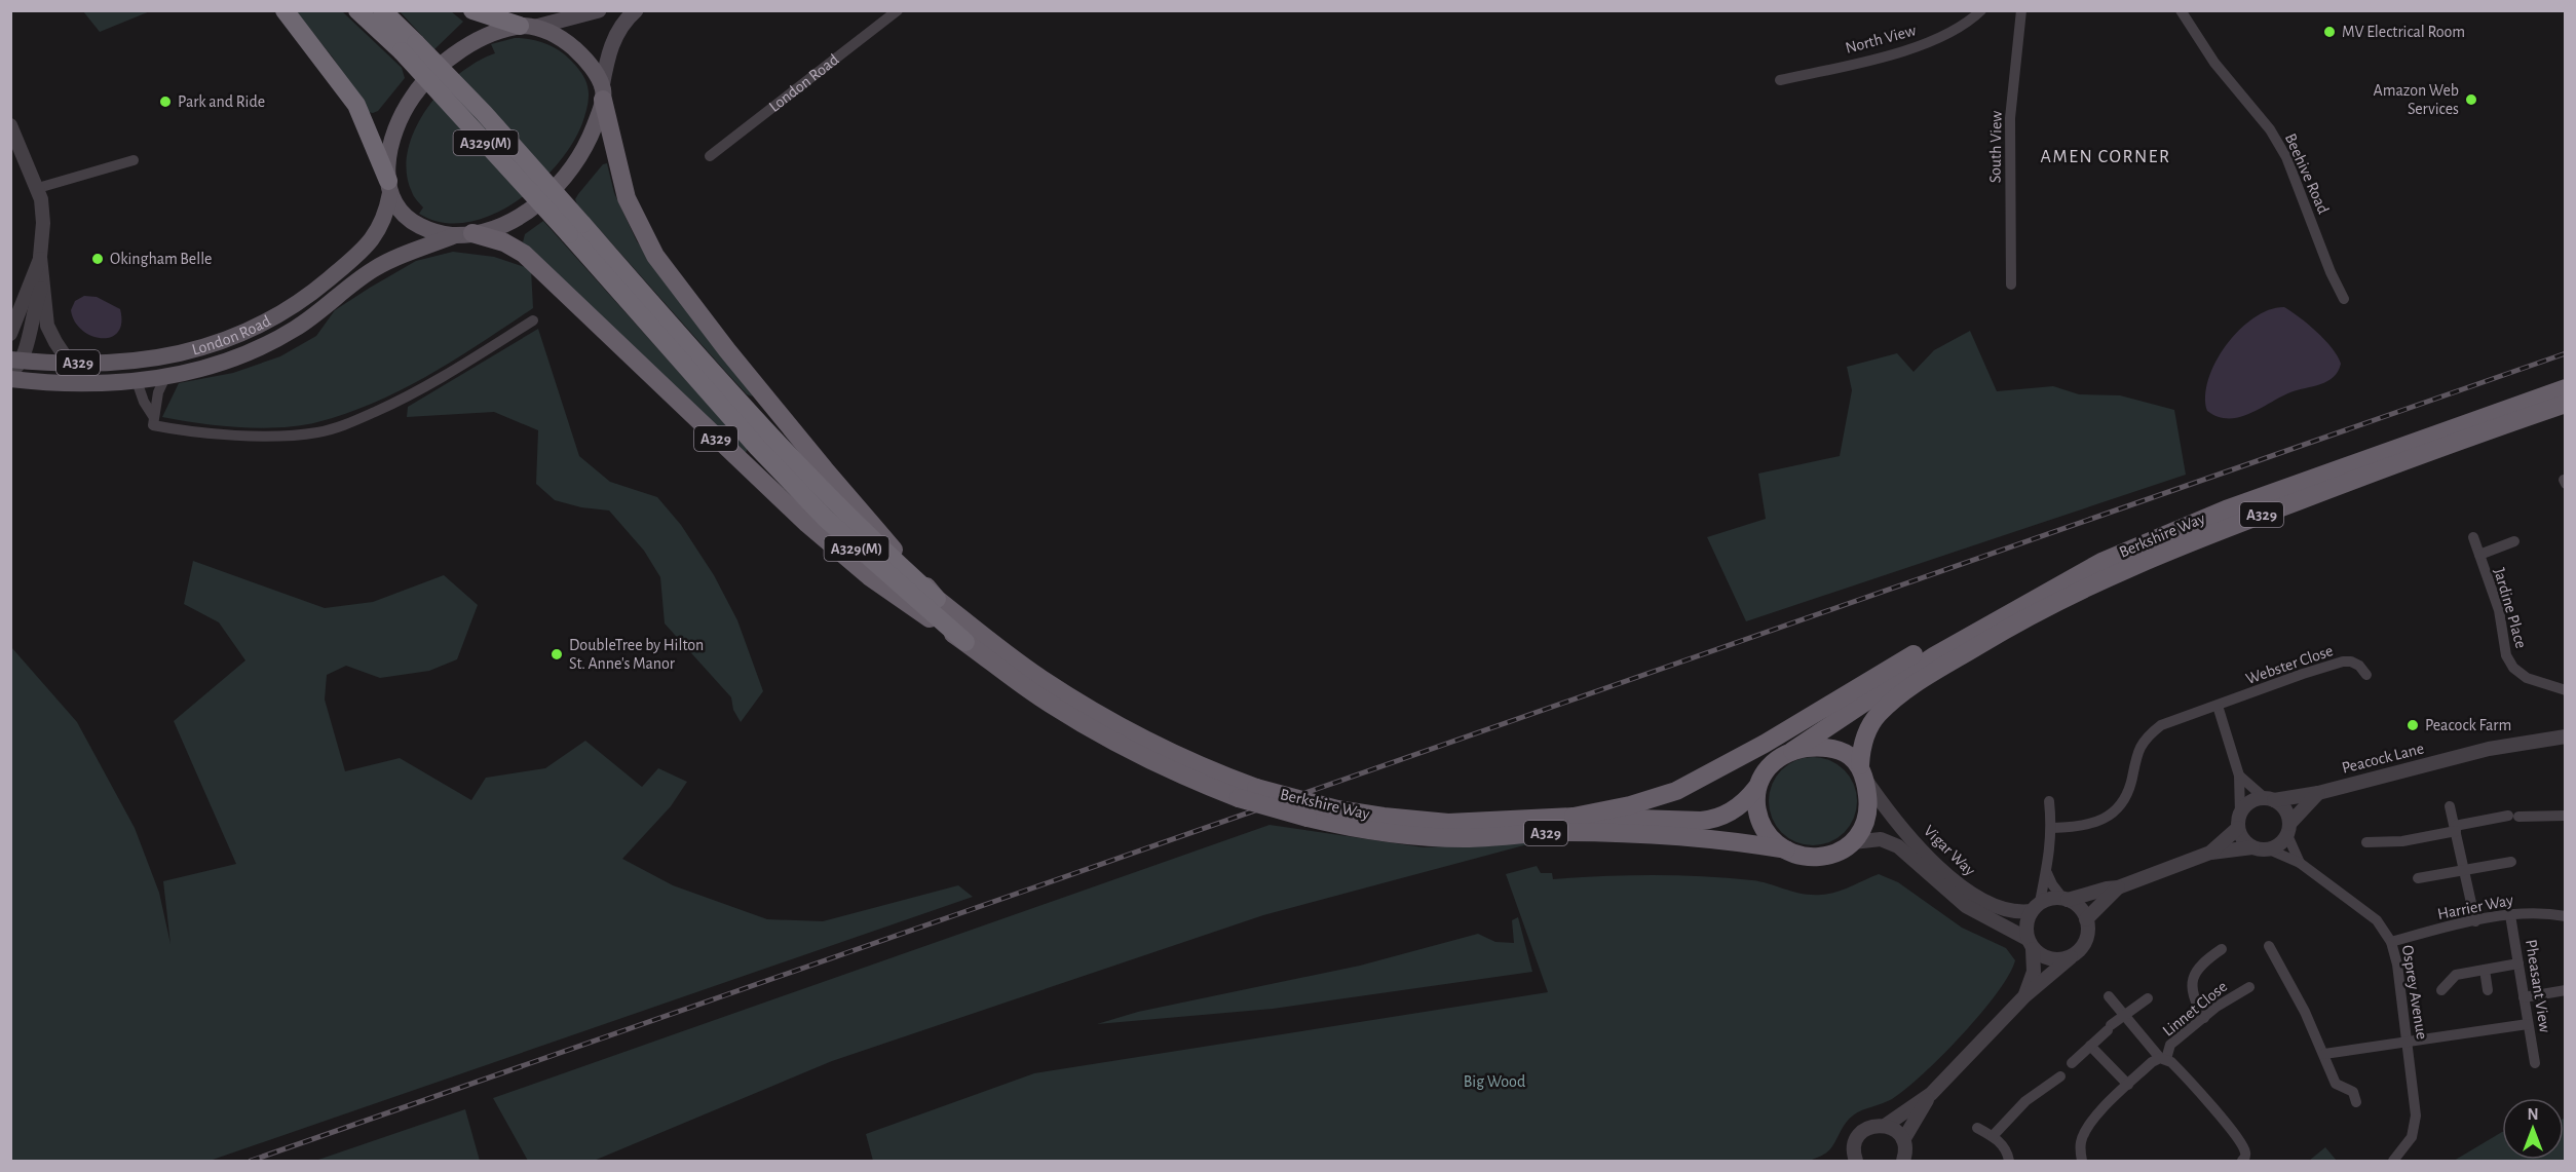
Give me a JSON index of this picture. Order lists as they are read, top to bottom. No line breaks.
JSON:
{"streets":{"highway":["A329(M)","A329","Berkshire Way"],"main road":["London Road"],"street":["North View","South View","Beehive Road","Jardine Place","Webster Close","Peacock Lane","Vigar Way","Harrier Way","Pheasant View","Osprey Avenue","Linnet Close"]},"crossings":[["London Road","A329"],["A329(M)","A329"],["A329(M)","Berkshire Way"],["A329","Berkshire Way"],["A329","Vigar Way"],["Berkshire Way","Vigar Way"],["Peacock Lane","Osprey Avenue"],["Harrier Way","Pheasant View"],["Harrier Way","Osprey Avenue"]],"districts":["AMEN CORNER"],"parks":["Big Wood"],"places":["MV Electrical Room","Amazon Web Services","Park and Ride","Okingham Belle","DoubleTree by Hilton St. Anne's Manor","Peacock Farm"],"north":"top"}
